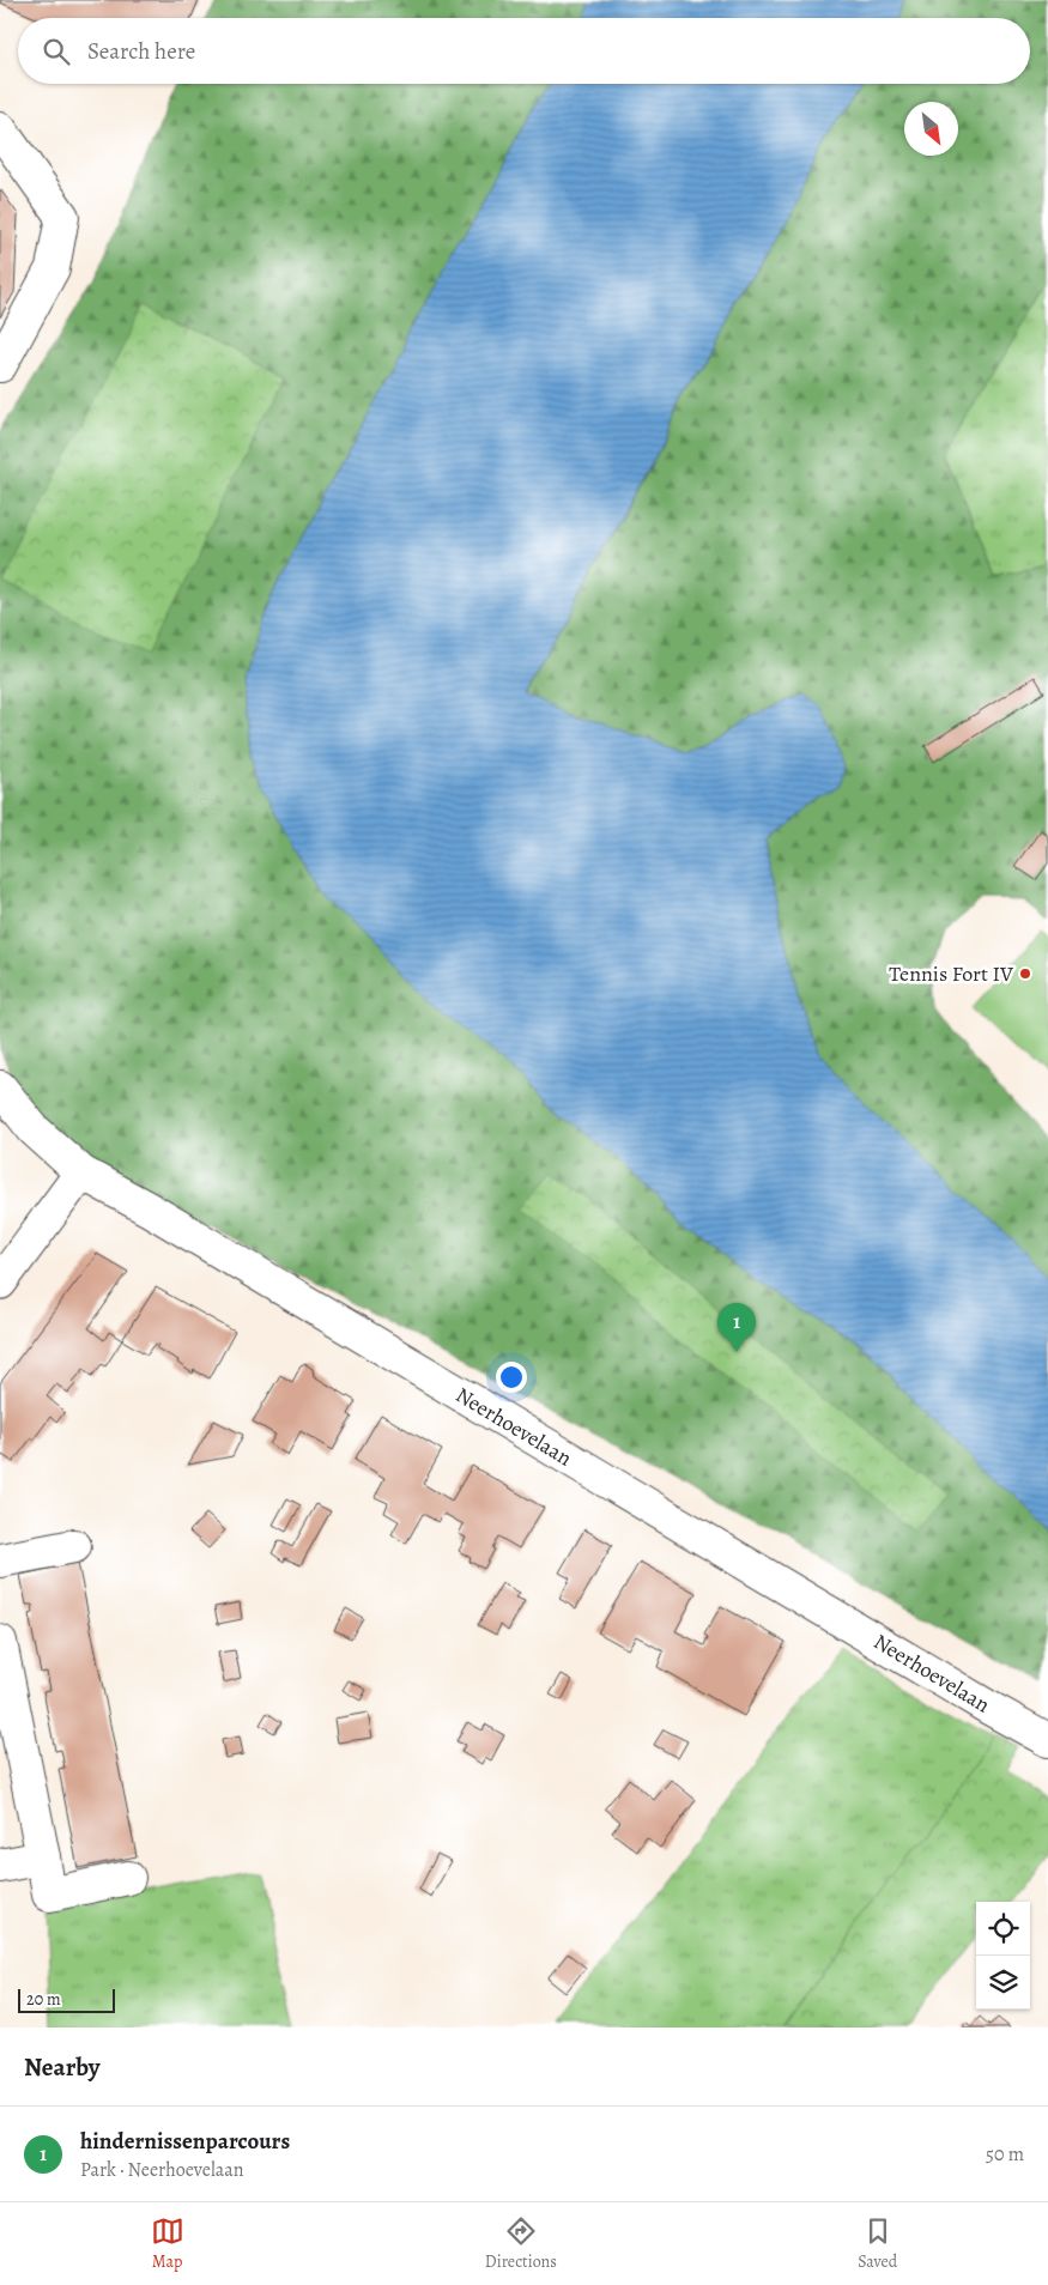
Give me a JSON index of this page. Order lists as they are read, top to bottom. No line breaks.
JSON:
{"streets":{"street":["Neerhoevelaan"]},"places":["Tennis Fort IV"],"scale_bar":"20 m","north":"bottom right","page":{"search":"Search here","pins":"1","scale":"20 m","heading":"Nearby","list":[{"mark":"1","name":"hindernissenparcours","note":"Park · Neerhoevelaan","value":"50 m"}],"nav":["Map","Directions","Saved"]}}
